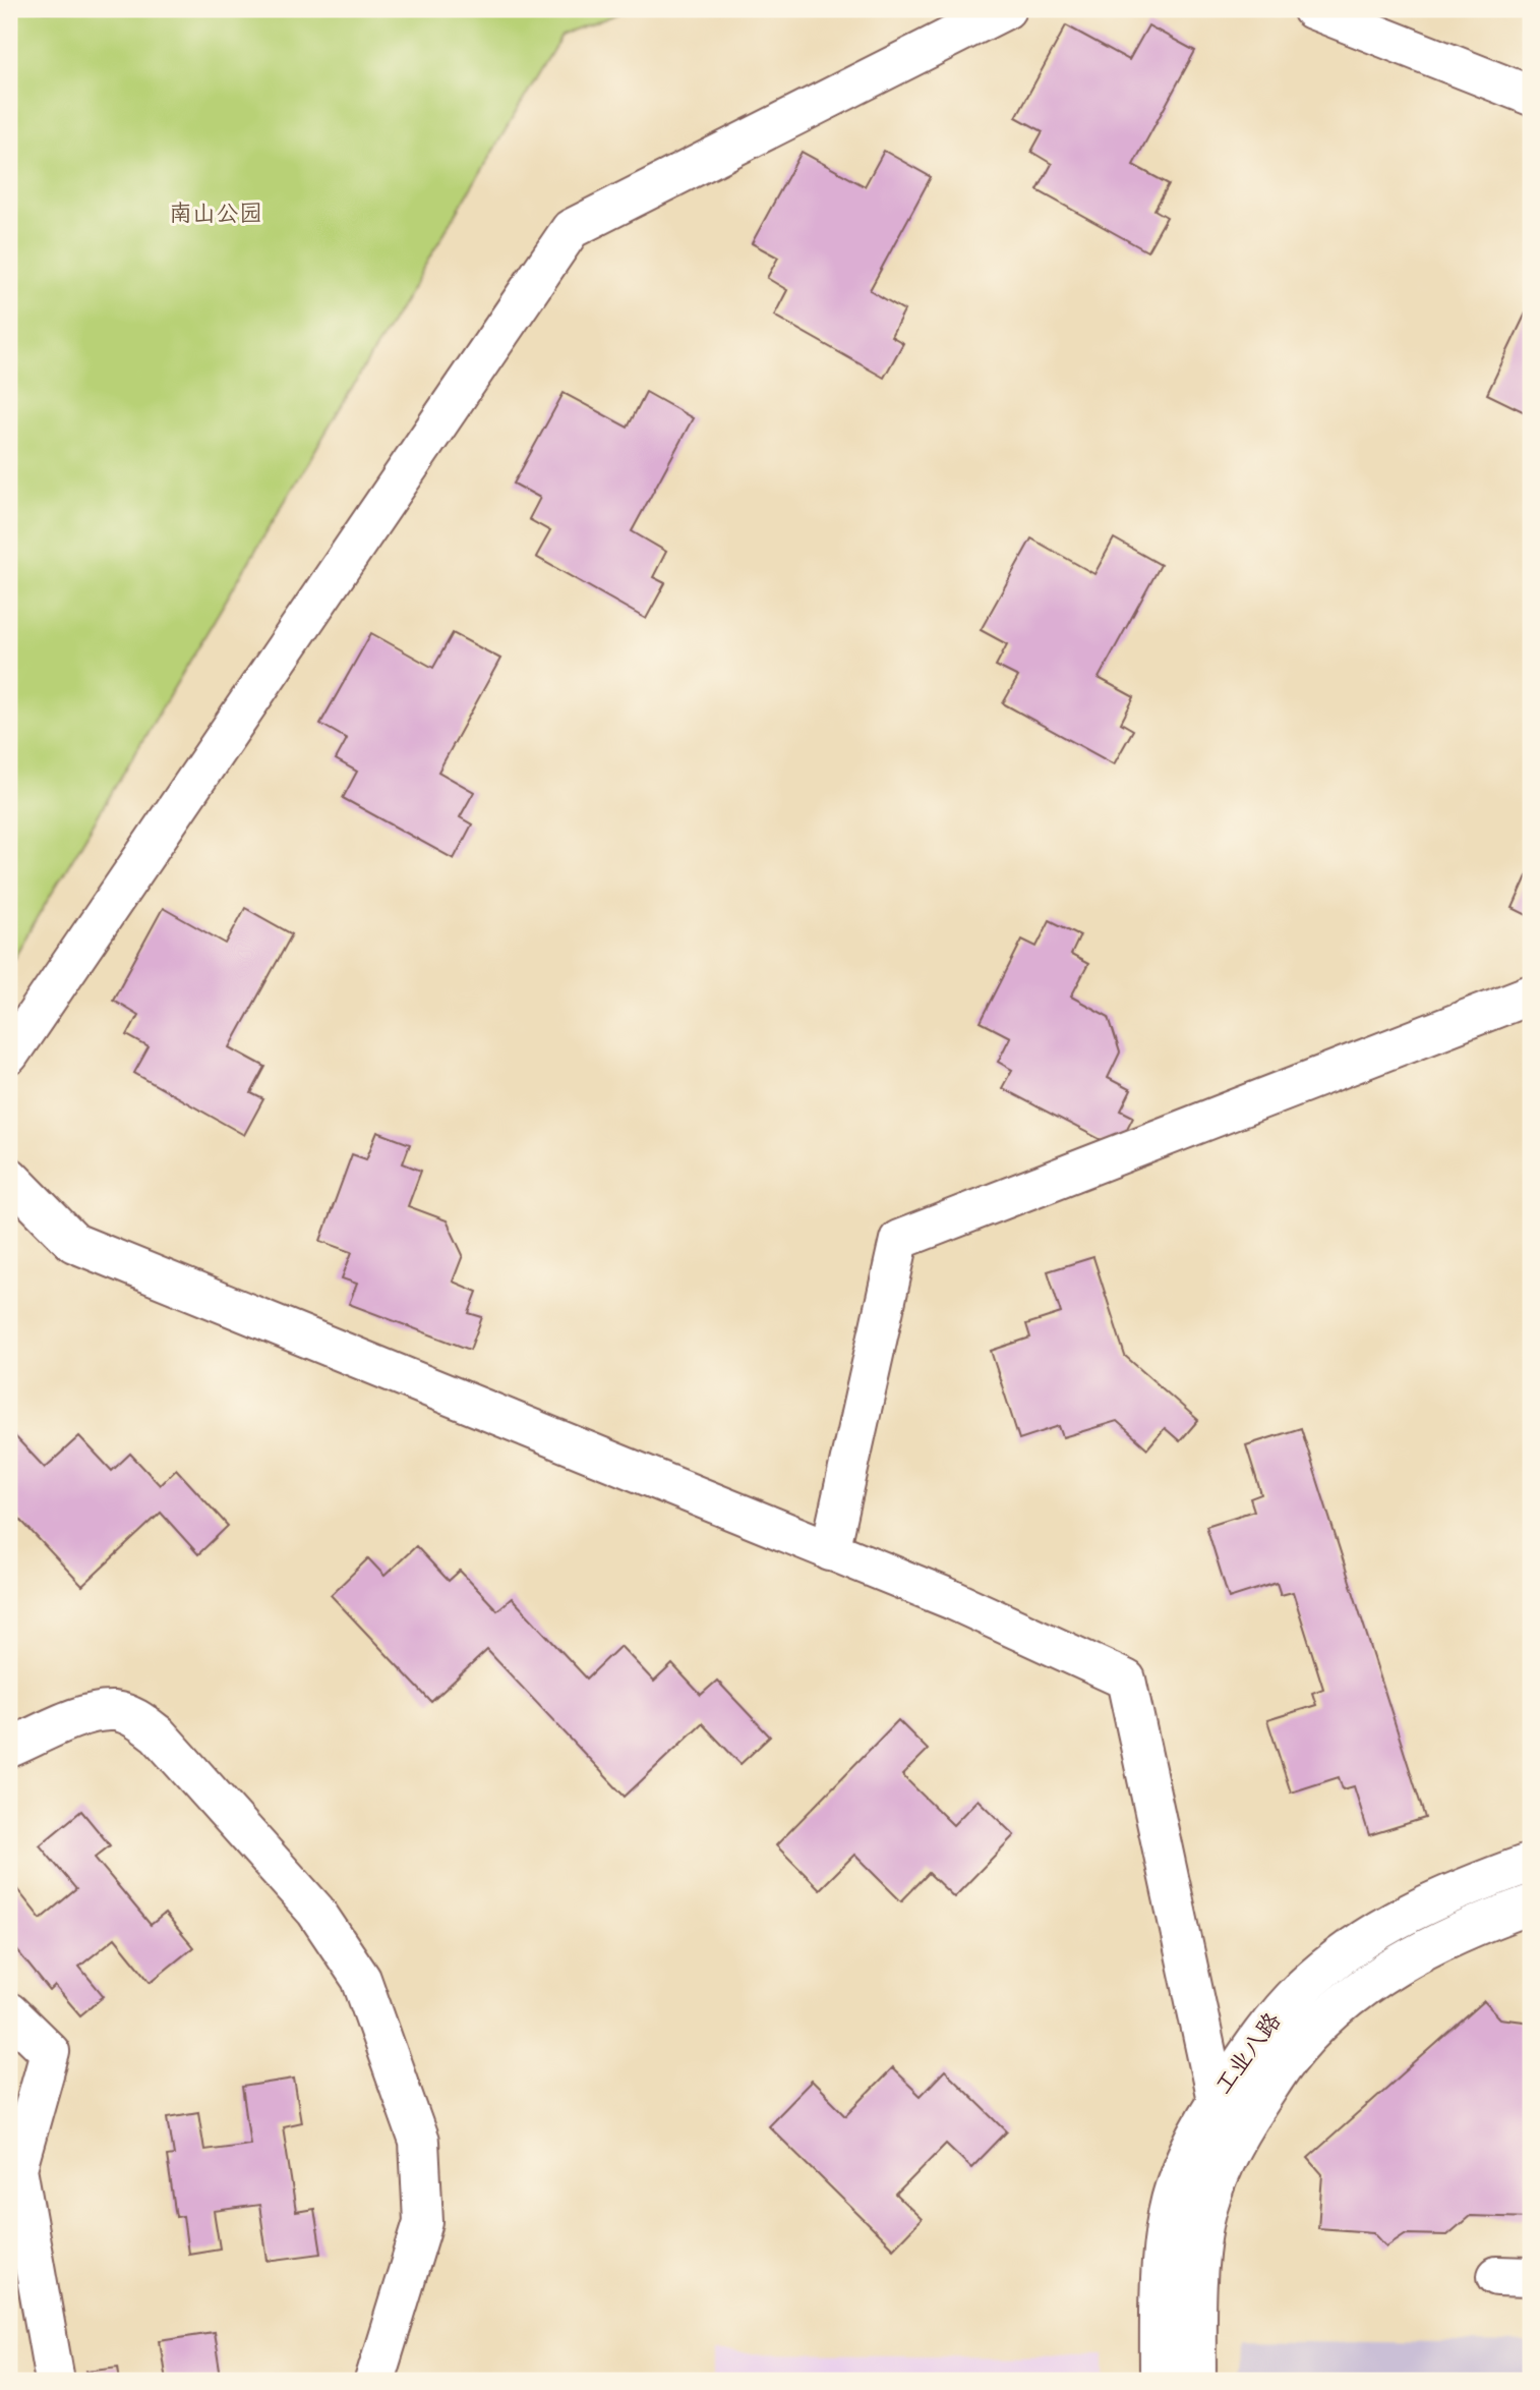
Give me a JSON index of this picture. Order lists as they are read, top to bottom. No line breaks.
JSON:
{"streets":{"street":["工业八路"]},"parks":["南山公园"]}
